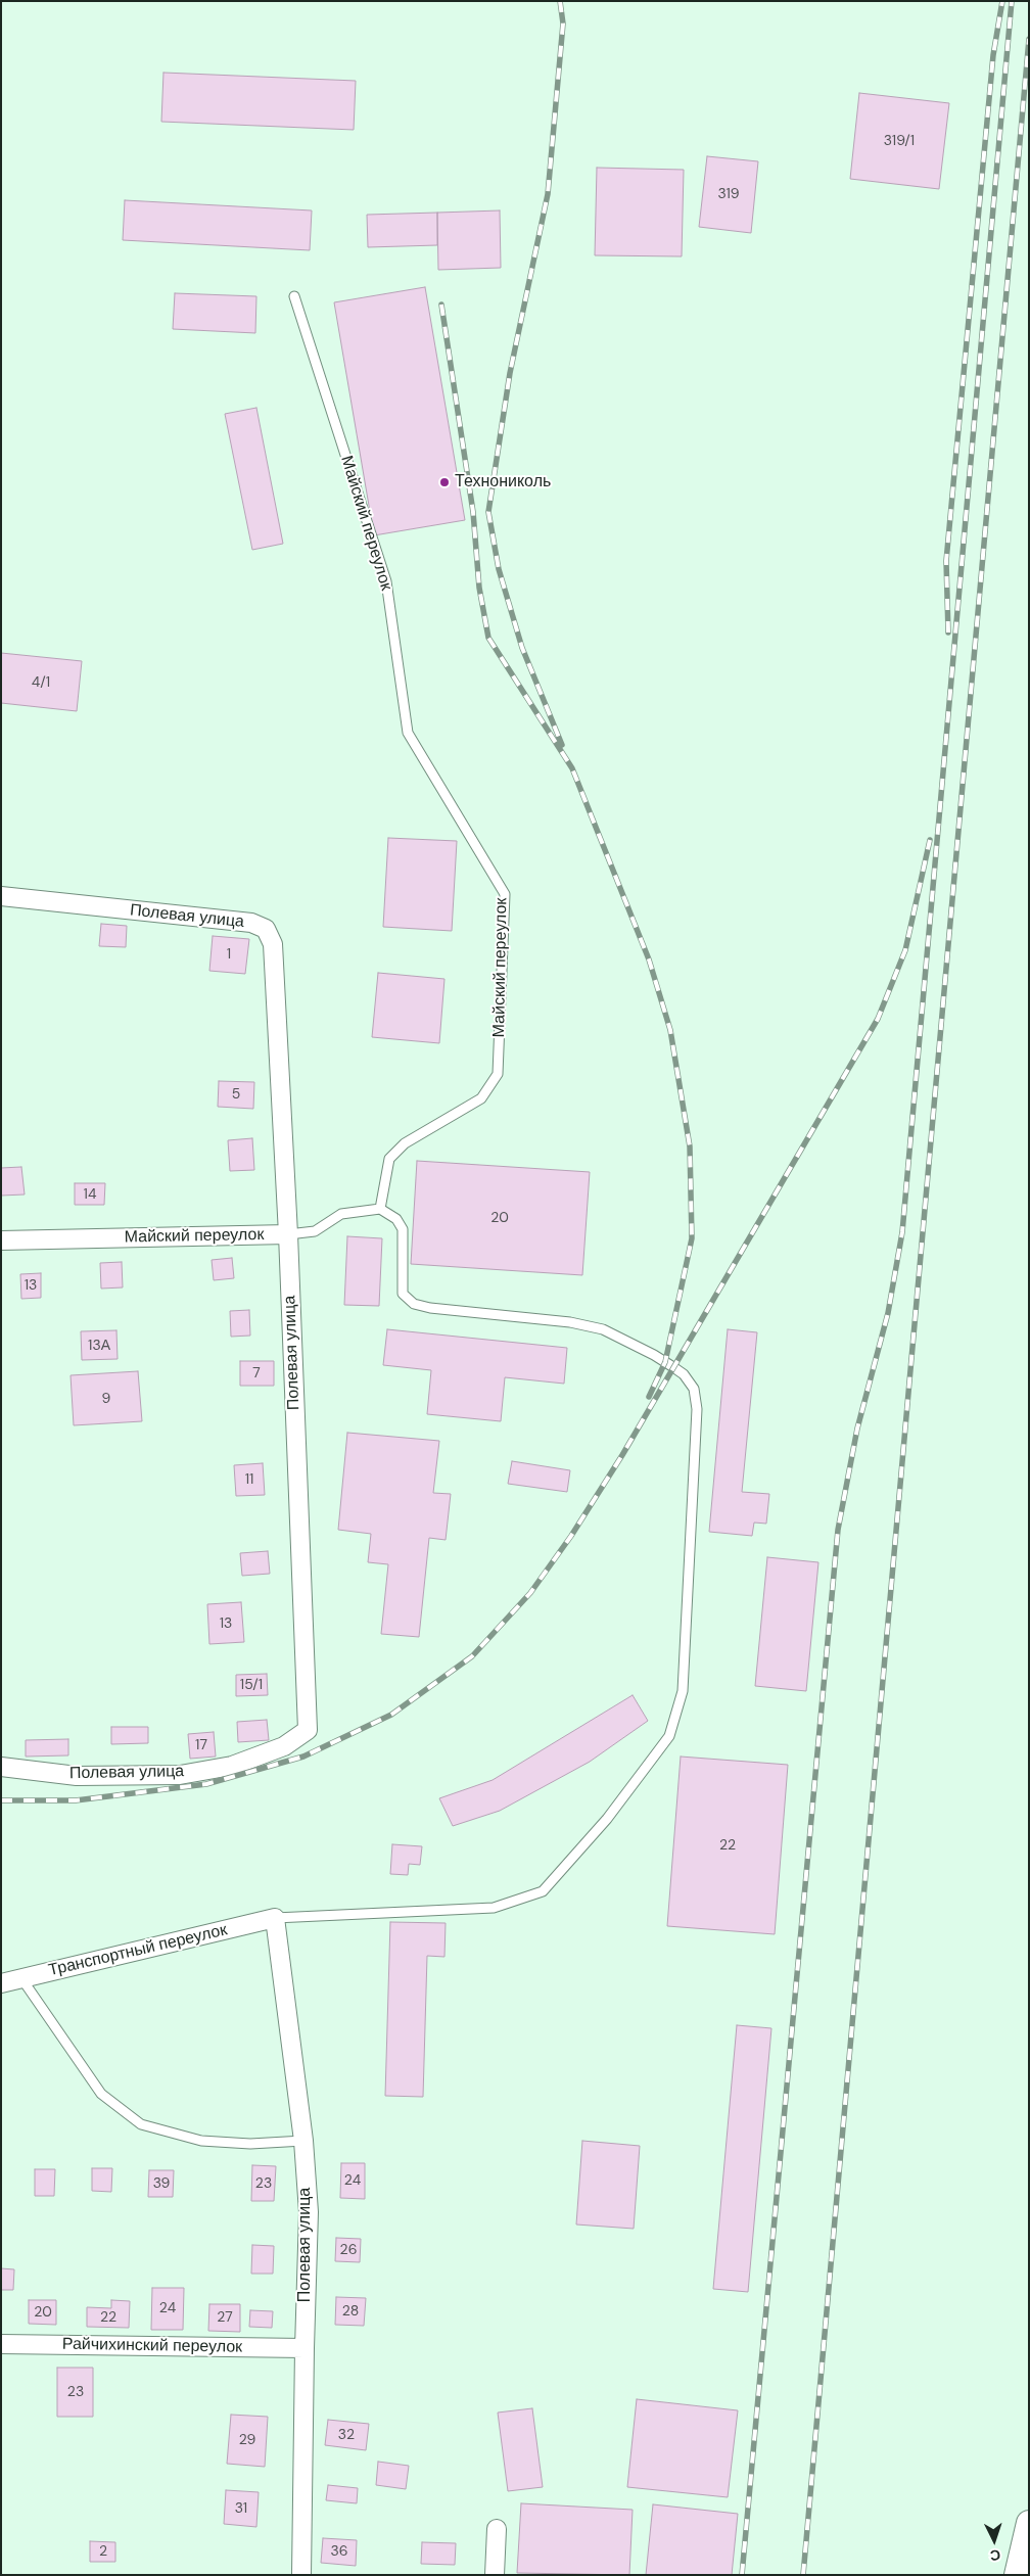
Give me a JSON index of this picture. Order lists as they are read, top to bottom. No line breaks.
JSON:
{"streets":{"street":["Майский переулок","Полевая улица","Транспортный переулок","Райчихинский переулок"]},"crossings":[["Майский переулок","Полевая улица"],["Полевая улица","Транспортный переулок"],["Полевая улица","Райчихинский переулок"]],"places":["Технониколь"],"house_numbers":["319/1","319","4/1","1","5","14","20","13","13А","7","9","11","13","15/1","17","22","24","39","23","26","24","28","20","22","27","23","32","29","31","2","36"],"north":"bottom"}
